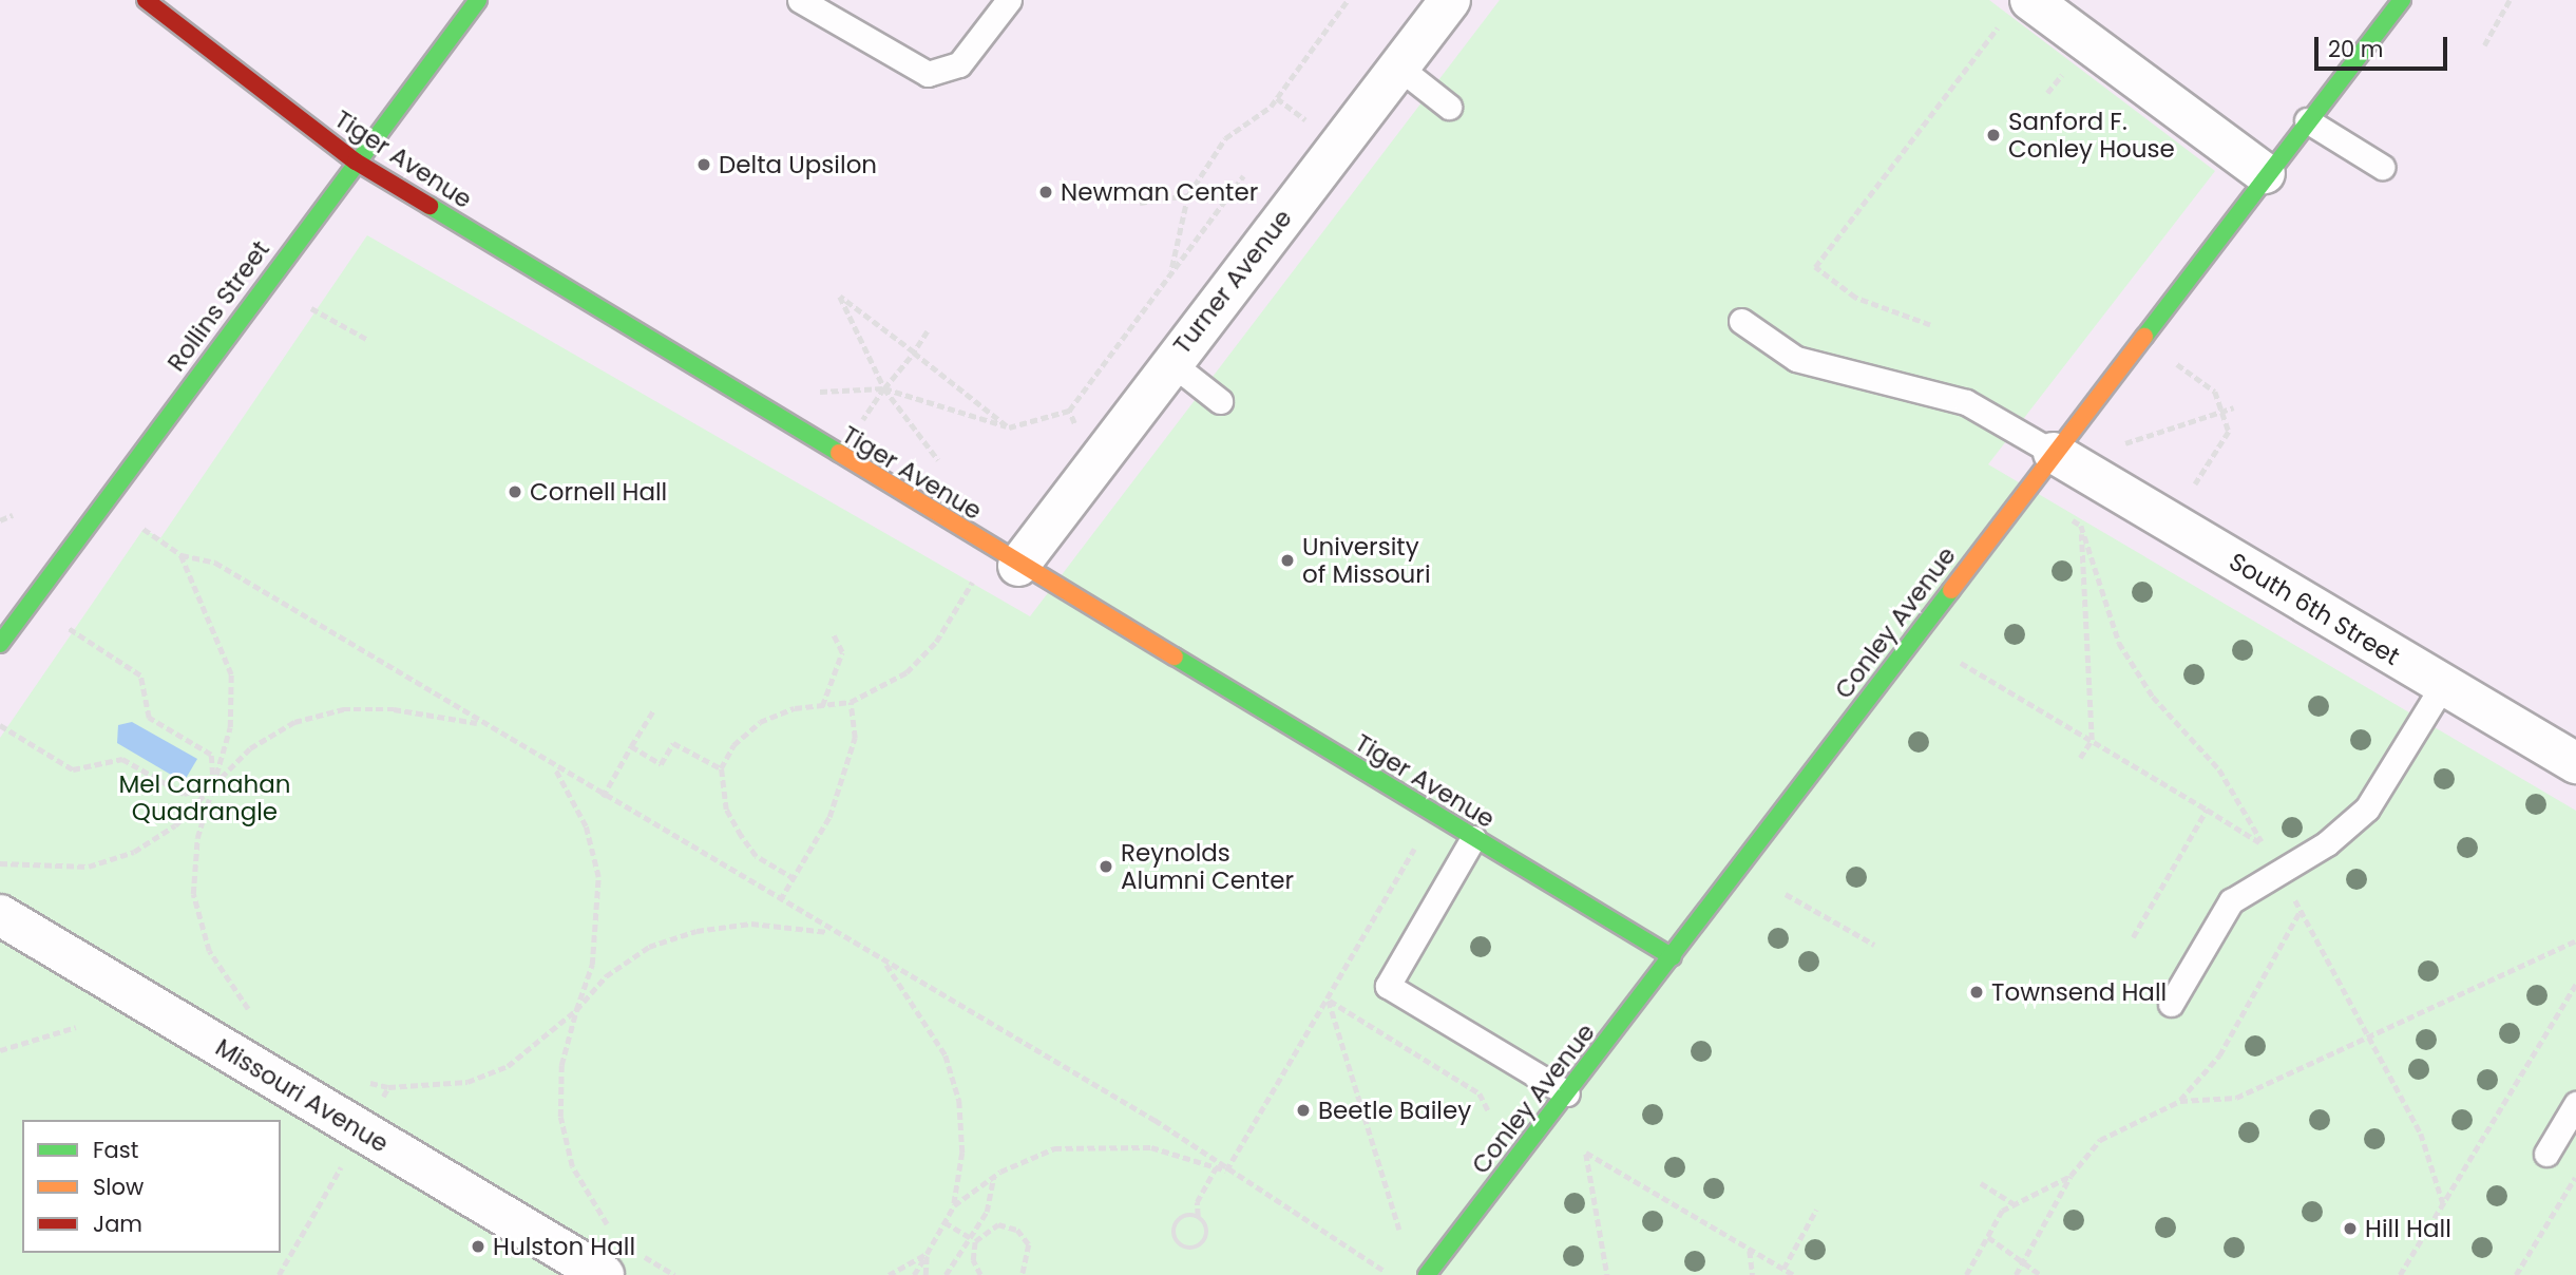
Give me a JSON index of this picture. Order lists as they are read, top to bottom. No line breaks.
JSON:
{"streets":{"street":["Tiger Avenue","Turner Avenue","Rollins Street","South 6th Street","Conley Avenue","Missouri Avenue"]},"crossings":[["Tiger Avenue","Turner Avenue"],["Tiger Avenue","Rollins Street"],["Tiger Avenue","Conley Avenue"],["South 6th Street","Conley Avenue"]],"parks":["Mel Carnahan Quadrangle"],"places":["Sanford F. Conley House","Delta Upsilon","Newman Center","Cornell Hall","University of Missouri","Reynolds Alumni Center","Townsend Hall","Beetle Bailey","Hill Hall","Hulston Hall"],"legend":["Fast","Slow","Jam"],"scale_bar":"20 m"}
